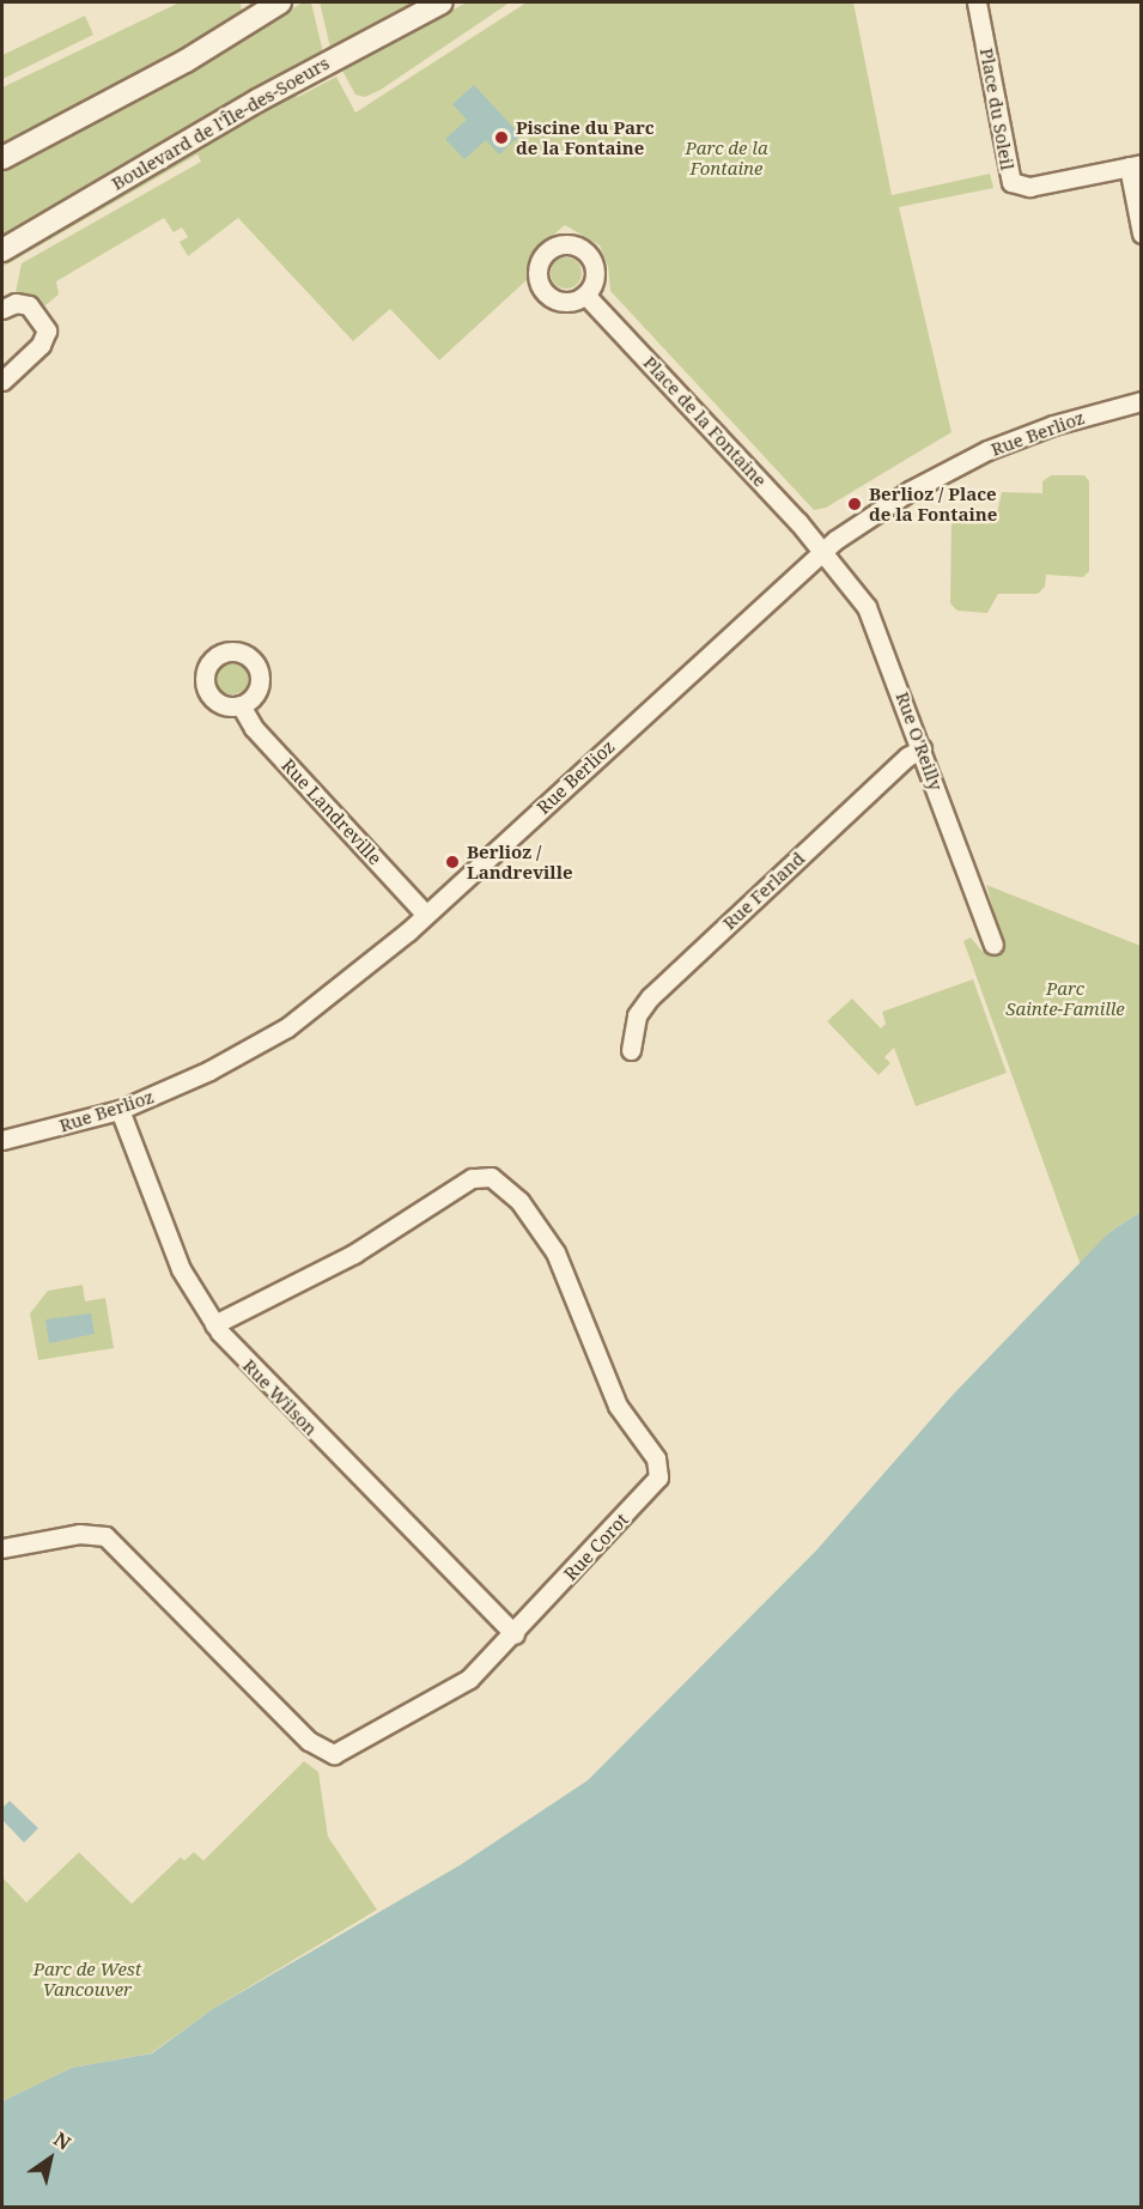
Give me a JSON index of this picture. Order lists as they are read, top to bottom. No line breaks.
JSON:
{"streets":{"street":["Place du Soleil","Boulevard de l'Île-des-Soeurs","Place de la Fontaine","Rue Berlioz","Rue O'Reilly","Rue Landreville","Rue Ferland","Rue Wilson","Rue Corot"]},"crossings":[["Place de la Fontaine","Rue Berlioz"],["Place de la Fontaine","Rue O'Reilly"],["Rue Berlioz","Rue O'Reilly"],["Rue Berlioz","Rue Landreville"],["Rue Berlioz","Rue Wilson"],["Rue O'Reilly","Rue Ferland"],["Rue Wilson","Rue Corot"]],"parks":["Parc de la Fontaine","Parc Sainte-Famille","Parc de West Vancouver"],"places":["Piscine du Parc de la Fontaine","Berlioz / Place de la Fontaine","Berlioz / Landreville"],"north":"top right"}
